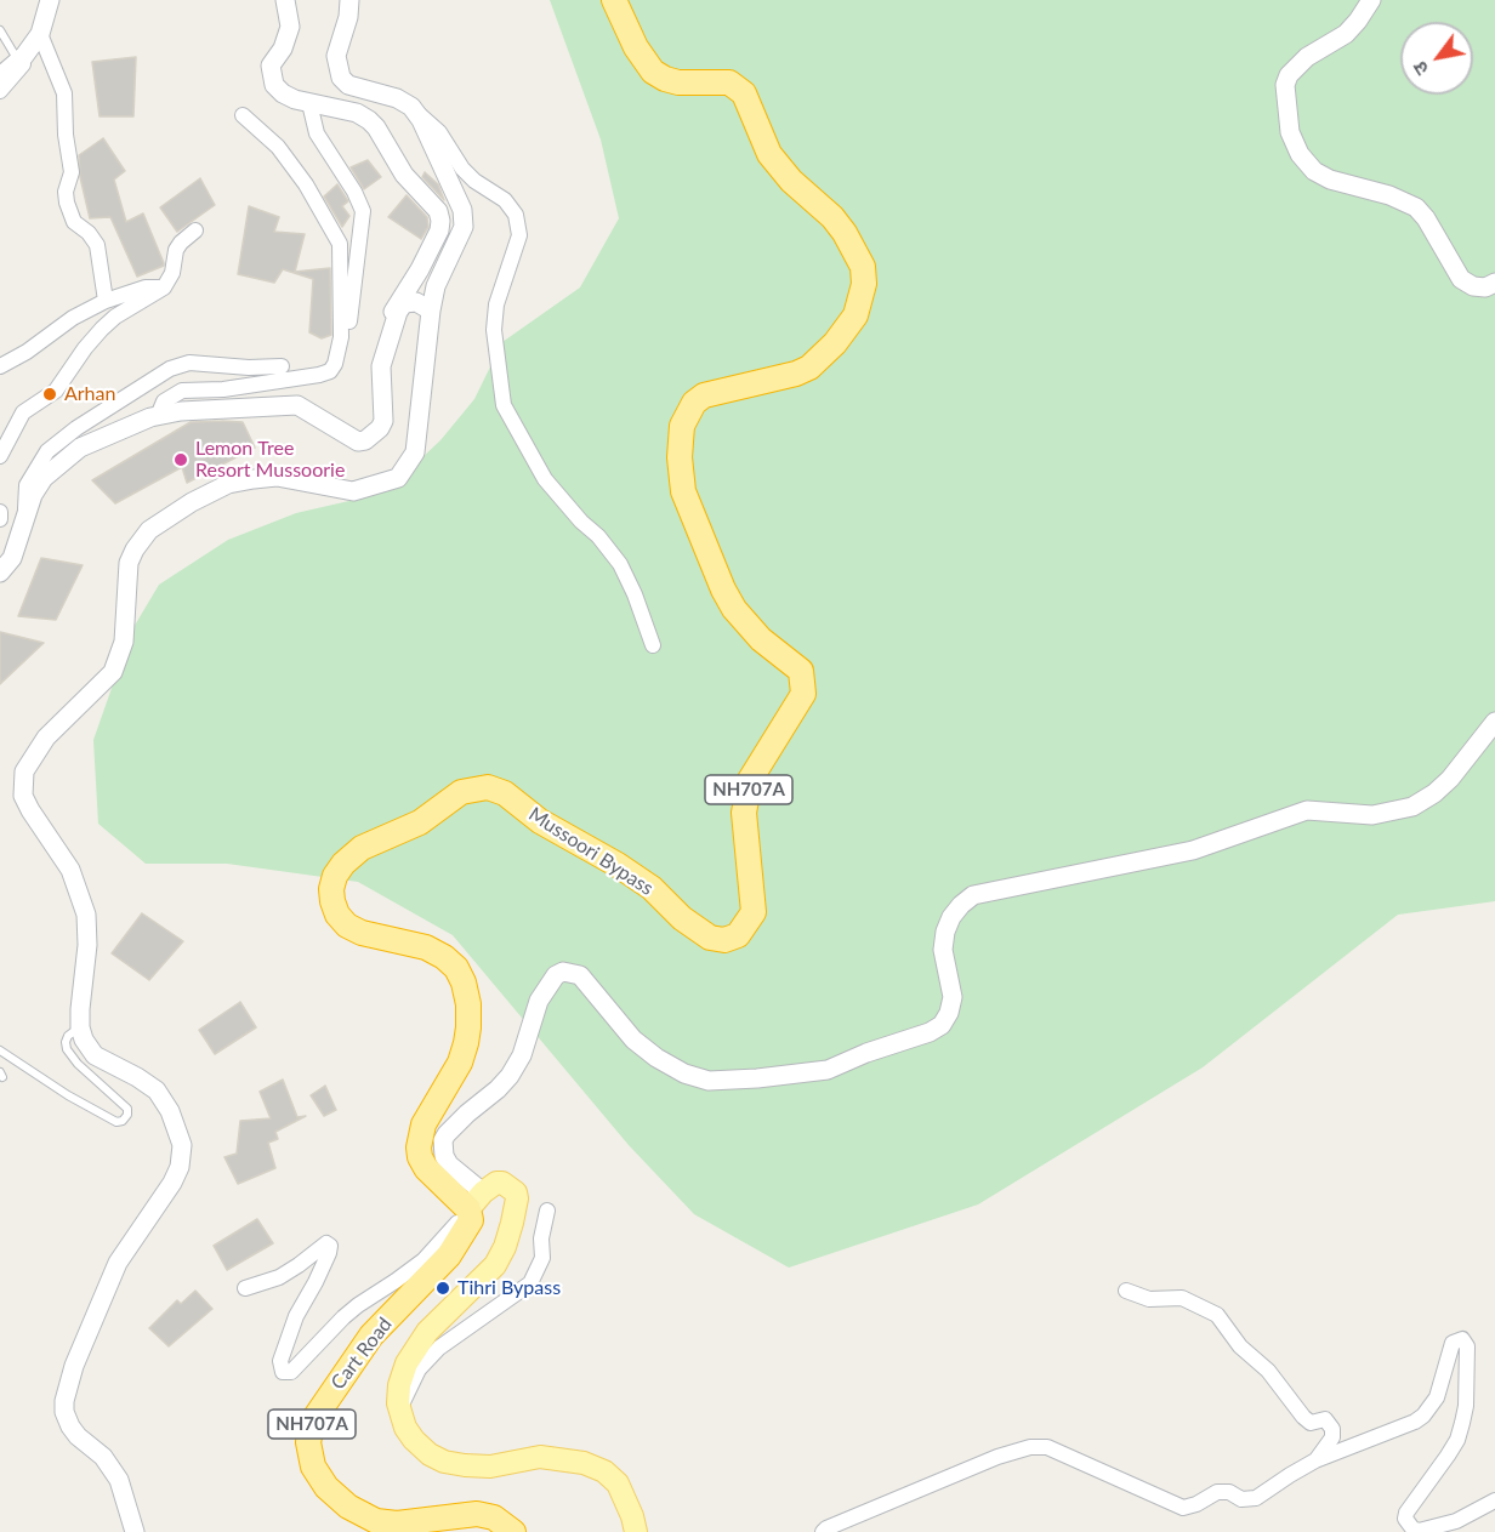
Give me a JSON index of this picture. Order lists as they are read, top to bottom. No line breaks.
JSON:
{"streets":{"highway":["NH707A","Mussoori Bypass","Cart Road"]},"crossings":[["Mussoori Bypass","Cart Road"]],"places":["Arhan","Lemon Tree Resort Mussoorie","Tihri Bypass"],"north":"bottom left"}
